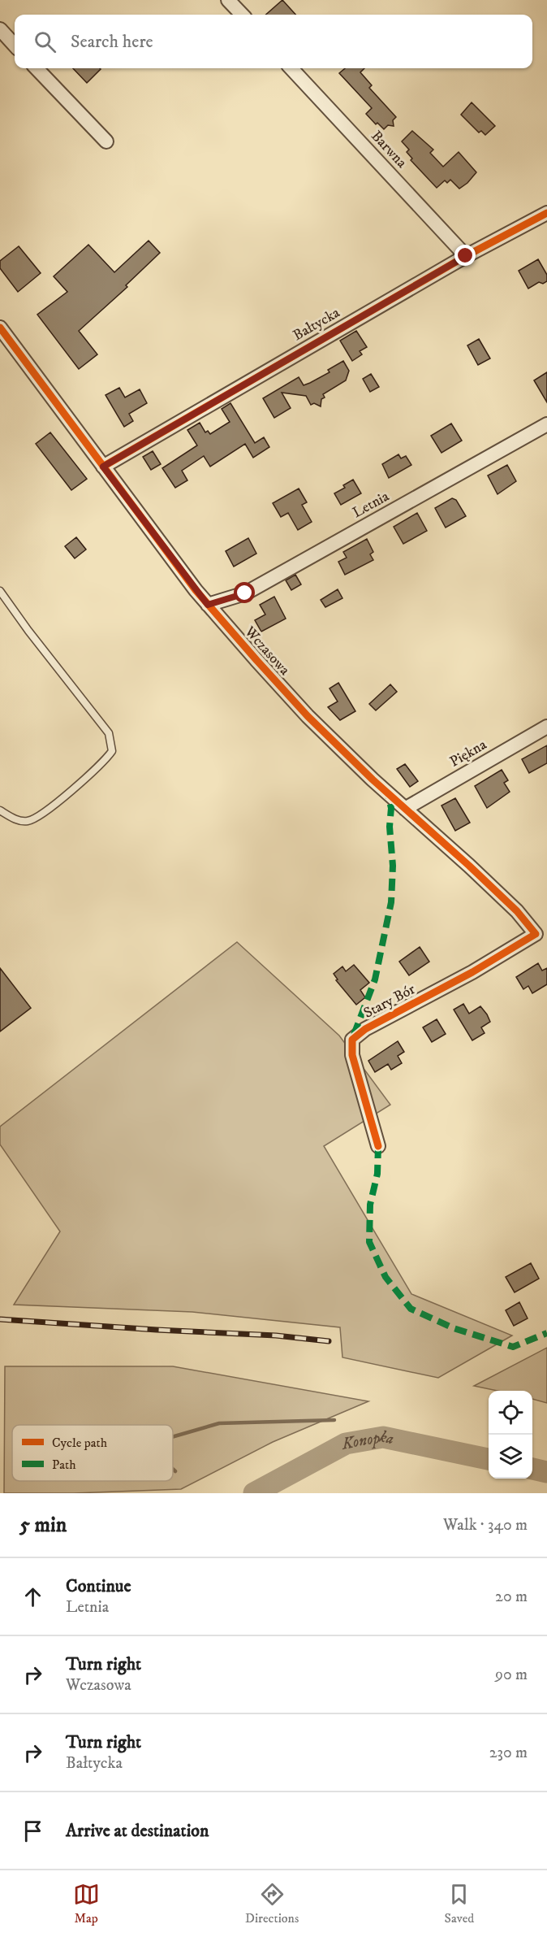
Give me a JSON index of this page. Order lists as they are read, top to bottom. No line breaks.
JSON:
{"streets":{"street":["Barwna","Bałtycka","Letnia","Wczasowa","Piękna","Stary Bór"]},"crossings":[["Barwna","Bałtycka"],["Bałtycka","Wczasowa"],["Letnia","Wczasowa"],["Wczasowa","Piękna"],["Wczasowa","Stary Bór"]],"water":["Konopka"],"legend":["Cycle path","Path"],"page":{"search":"Search here","heading":["5 min","Walk · 340 m"],"list":[["Continue","Letnia","20 m"],["Turn right","Wczasowa","90 m"],["Turn right","Bałtycka","230 m"],"Arrive at destination"],"nav":["Map","Directions","Saved"]}}
